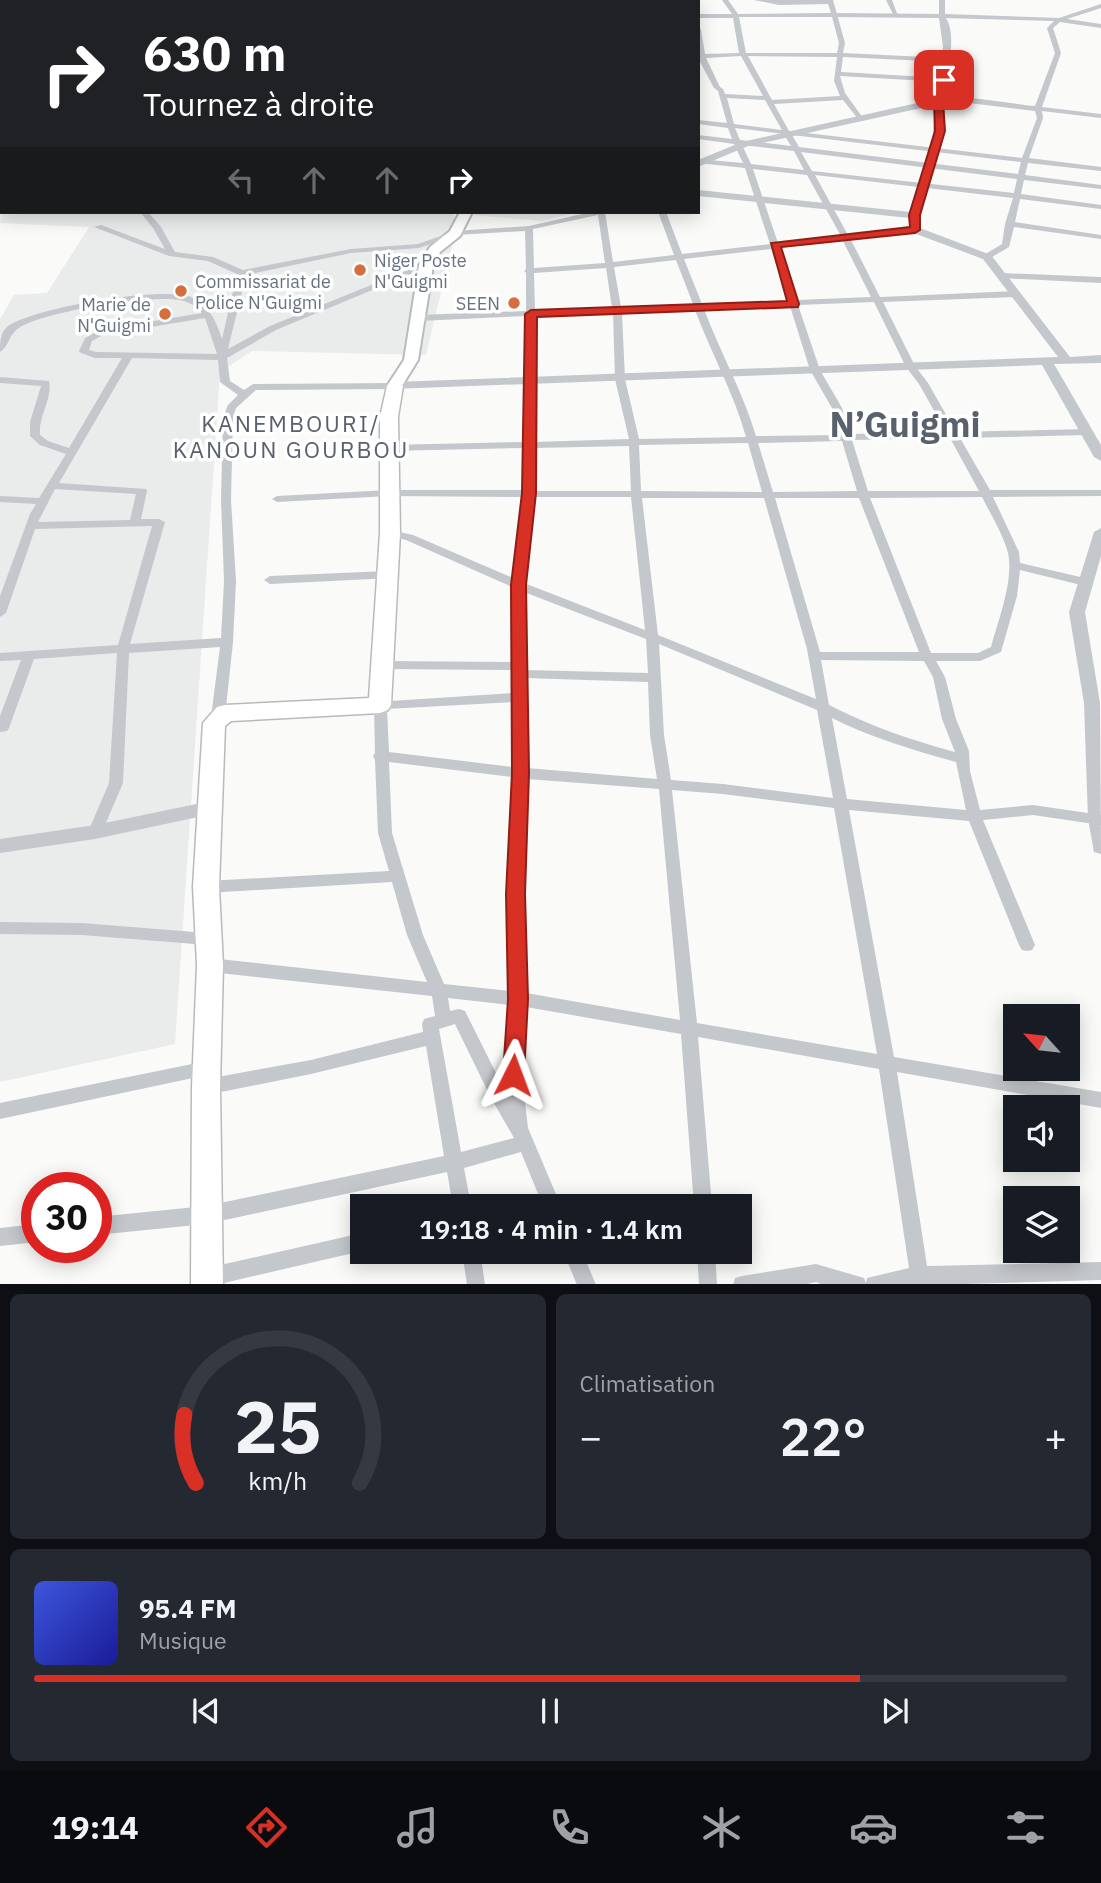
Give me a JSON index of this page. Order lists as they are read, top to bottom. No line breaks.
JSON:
{"districts":["KANEMBOURI/ KANOUN GOURBOU","N’Guigmi"],"places":["Niger Poste N'Guigmi","Commissariat de Police N'Guigmi","SEEN","Marie de N'Guigmi"],"north":"top left","page":{"turn":["630 m","Tournez à droite"],"limit":"30","trip":"19:18 · 4 min · 1.4 km","tile":"Climatisation","heat":["−","22°","+"],"song":["95.4 FM","Musique"],"tabs":"19:14","gauge":["25","km/h"]}}
